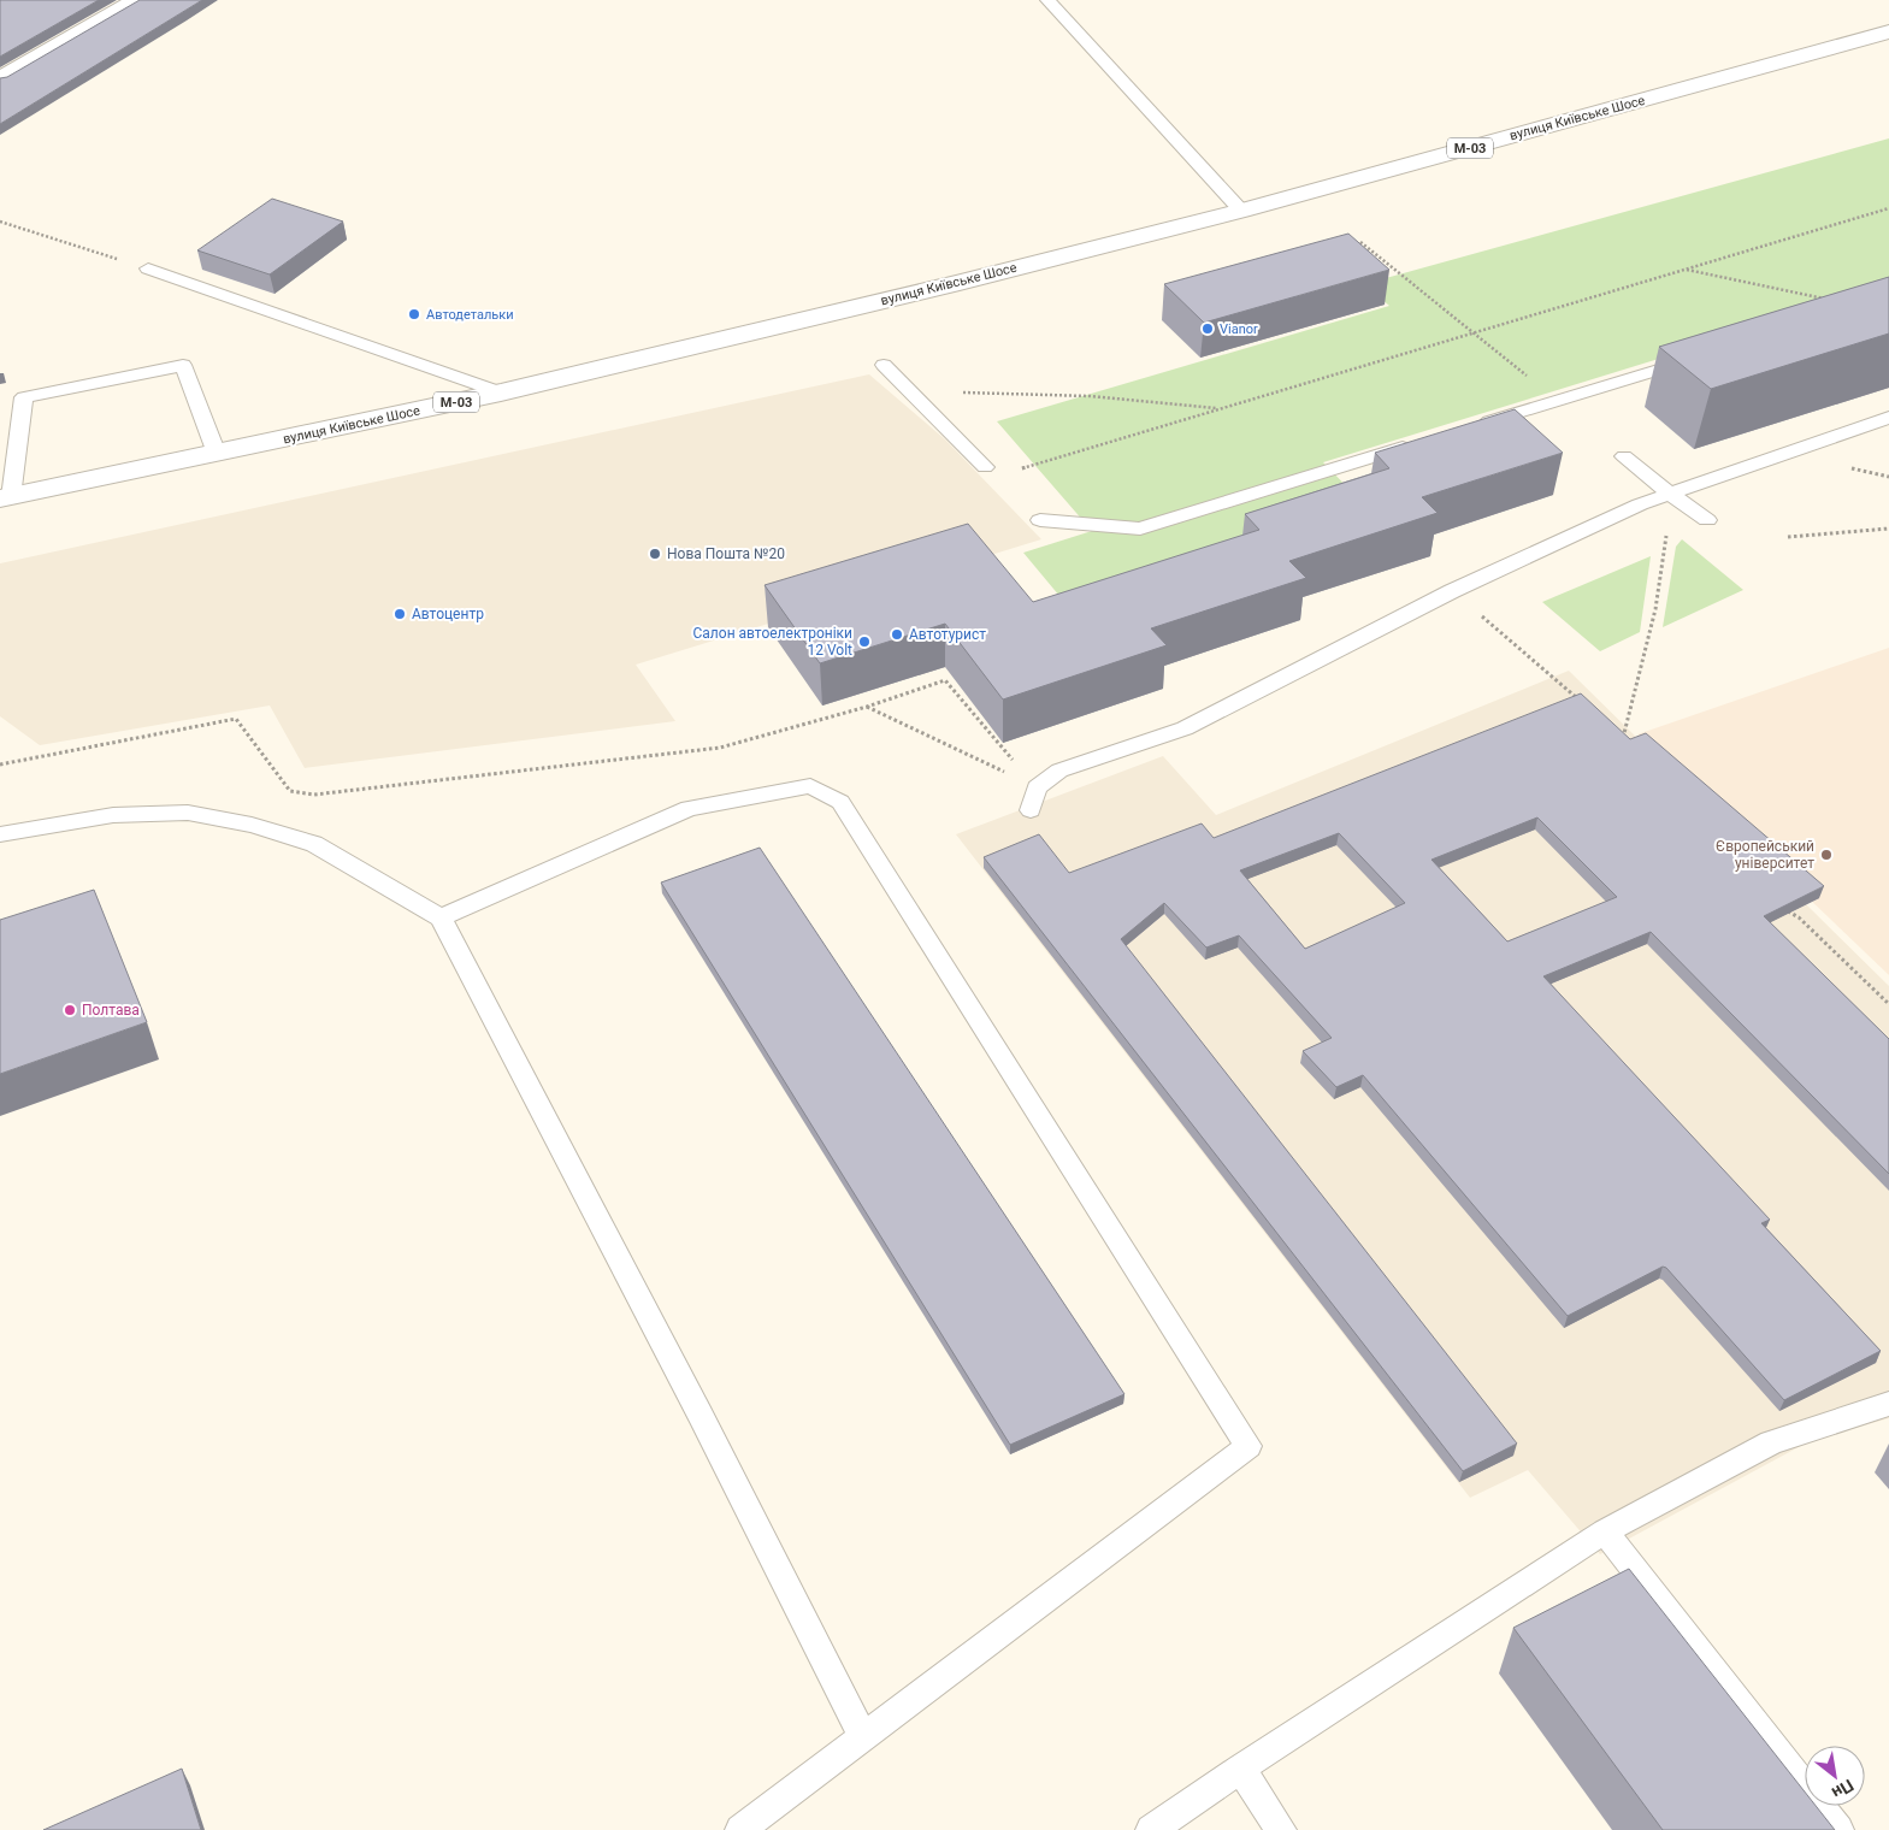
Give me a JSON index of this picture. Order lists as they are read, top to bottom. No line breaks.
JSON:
{"streets":{"main road":["вулиця Київське Шосе","М-03"]},"places":["Автодетальки","Vianor","Нова Пошта №20","Автоцентр","Автотурист","Салон автоелектроніки 12 Volt","Європейський університет","Полтава"],"north":"bottom right"}
